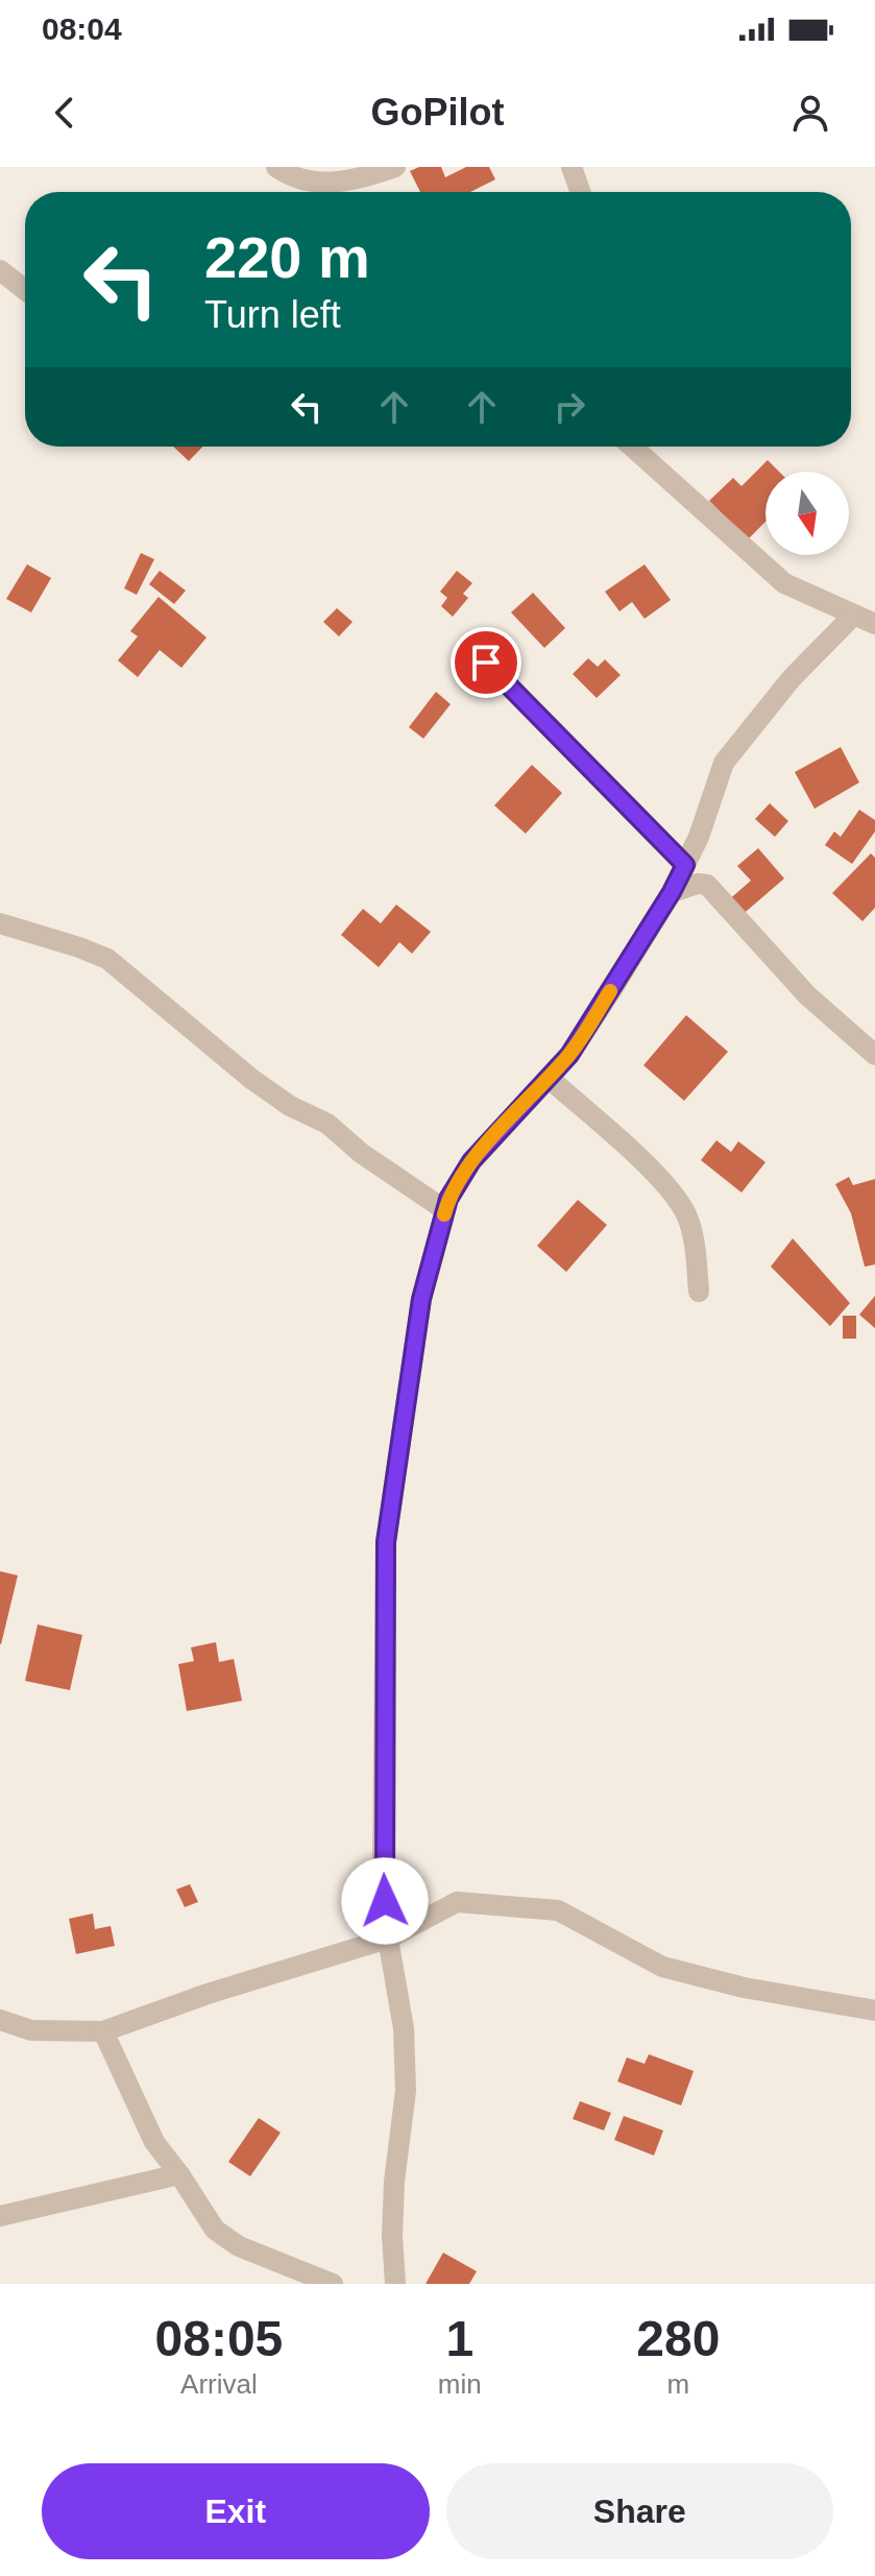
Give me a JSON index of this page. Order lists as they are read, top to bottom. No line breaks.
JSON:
{"north":"bottom","page":{"status":"08:04","header":"GoPilot","turn":["220 m","Turn left"],"eta":["08:05","Arrival","1","min","280","m"],"buttons":["Exit","Share"]}}
